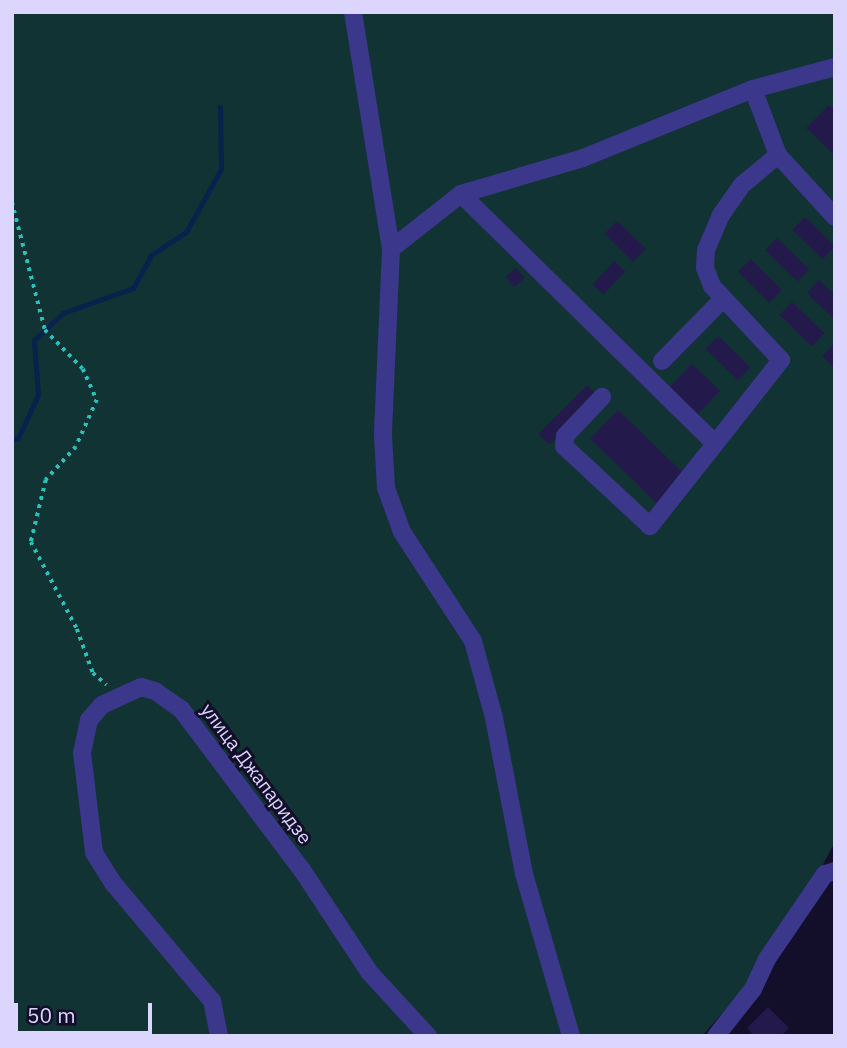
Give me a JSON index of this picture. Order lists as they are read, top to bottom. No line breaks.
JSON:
{"streets":{"street":["улица Джапаридзе"]},"scale_bar":"50 m"}
